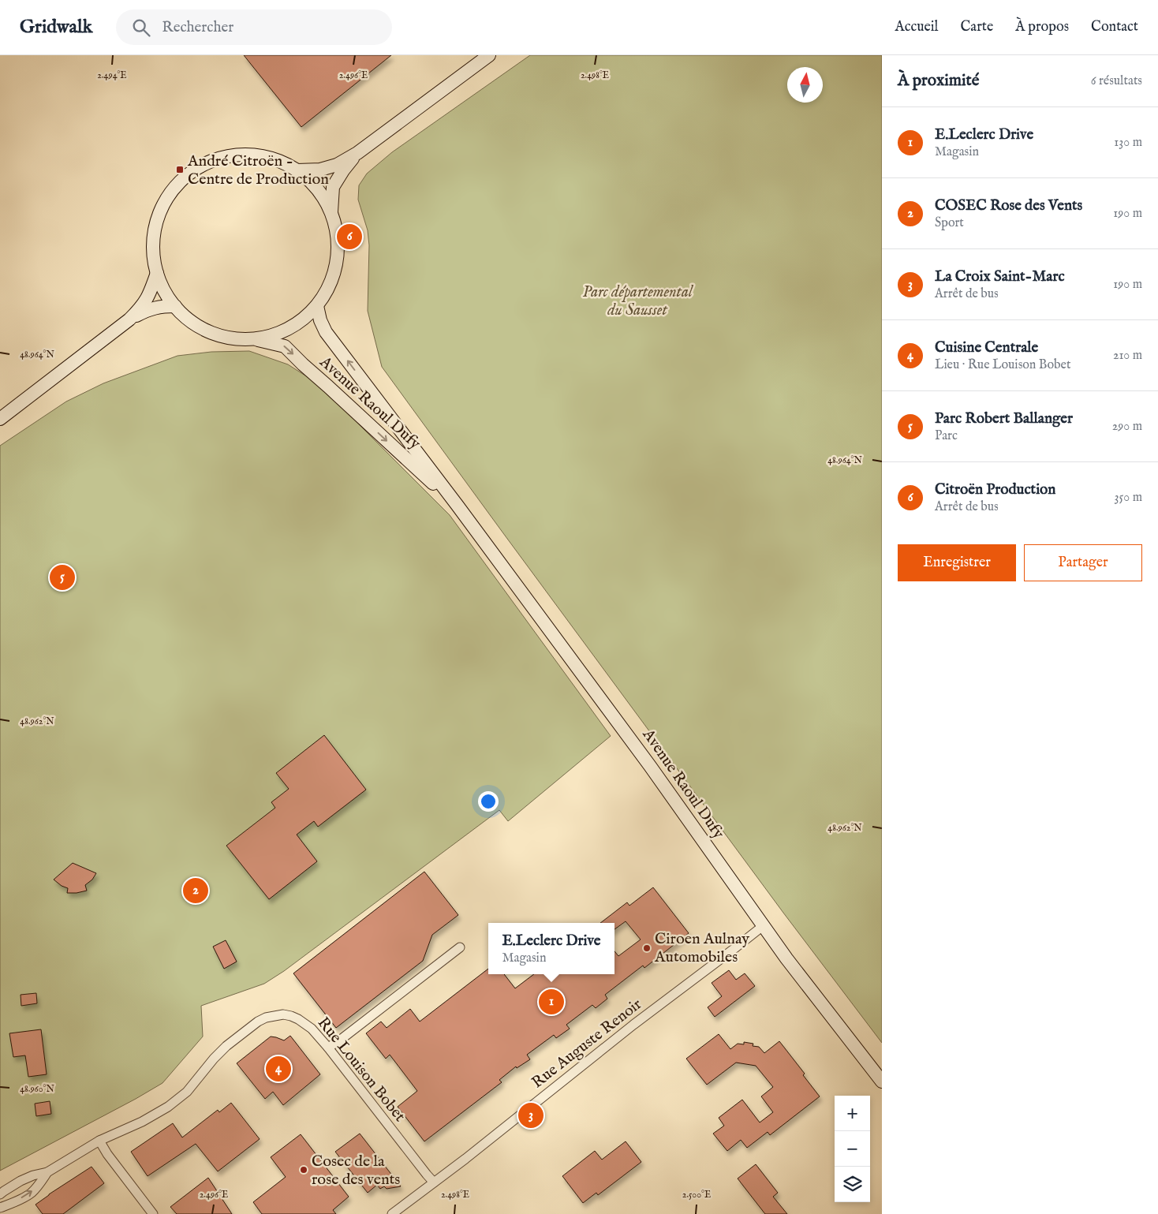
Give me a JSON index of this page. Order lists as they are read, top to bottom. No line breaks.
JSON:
{"streets":{"main road":["Avenue Raoul Dufy"],"street":["Rue Auguste Renoir","Rue Louison Bobet"]},"crossings":[["Avenue Raoul Dufy","Rue Auguste Renoir"],["Rue Auguste Renoir","Rue Louison Bobet"]],"parks":["Parc départemental du Sausset"],"places":{"transit":["André Citroën - Centre de Production"],"other":["Ciroen Aulnay Automobiles","Cosec de la rose des vents"]},"north":"top","page":{"header":"Gridwalk","search":"Rechercher","nav":["Accueil","Carte","À propos","Contact"],"heading":["À proximité","6 résultats"],"list":[{"mark":"1","name":"E.Leclerc Drive","note":"Magasin","value":"130 m"},{"mark":"2","name":"COSEC Rose des Vents","note":"Sport","value":"190 m"},{"mark":"3","name":"La Croix Saint-Marc","note":"Arrêt de bus","value":"190 m"},{"mark":"4","name":"Cuisine Centrale","note":"Lieu · Rue Louison Bobet","value":"210 m"},{"mark":"5","name":"Parc Robert Ballanger","note":"Parc","value":"290 m"},{"mark":"6","name":"Citroën Production","note":"Arrêt de bus","value":"350 m"}],"pins":["6","5","2","1","4","3"],"buttons":["Enregistrer","Partager"],"popup":["E.Leclerc Drive","Magasin"],"map_buttons":["+","−"]},"coordinates":["2.494°E","2.496°E","2.498°E","48.964°N","48.962°N","48.960°N","2.500°E"]}
